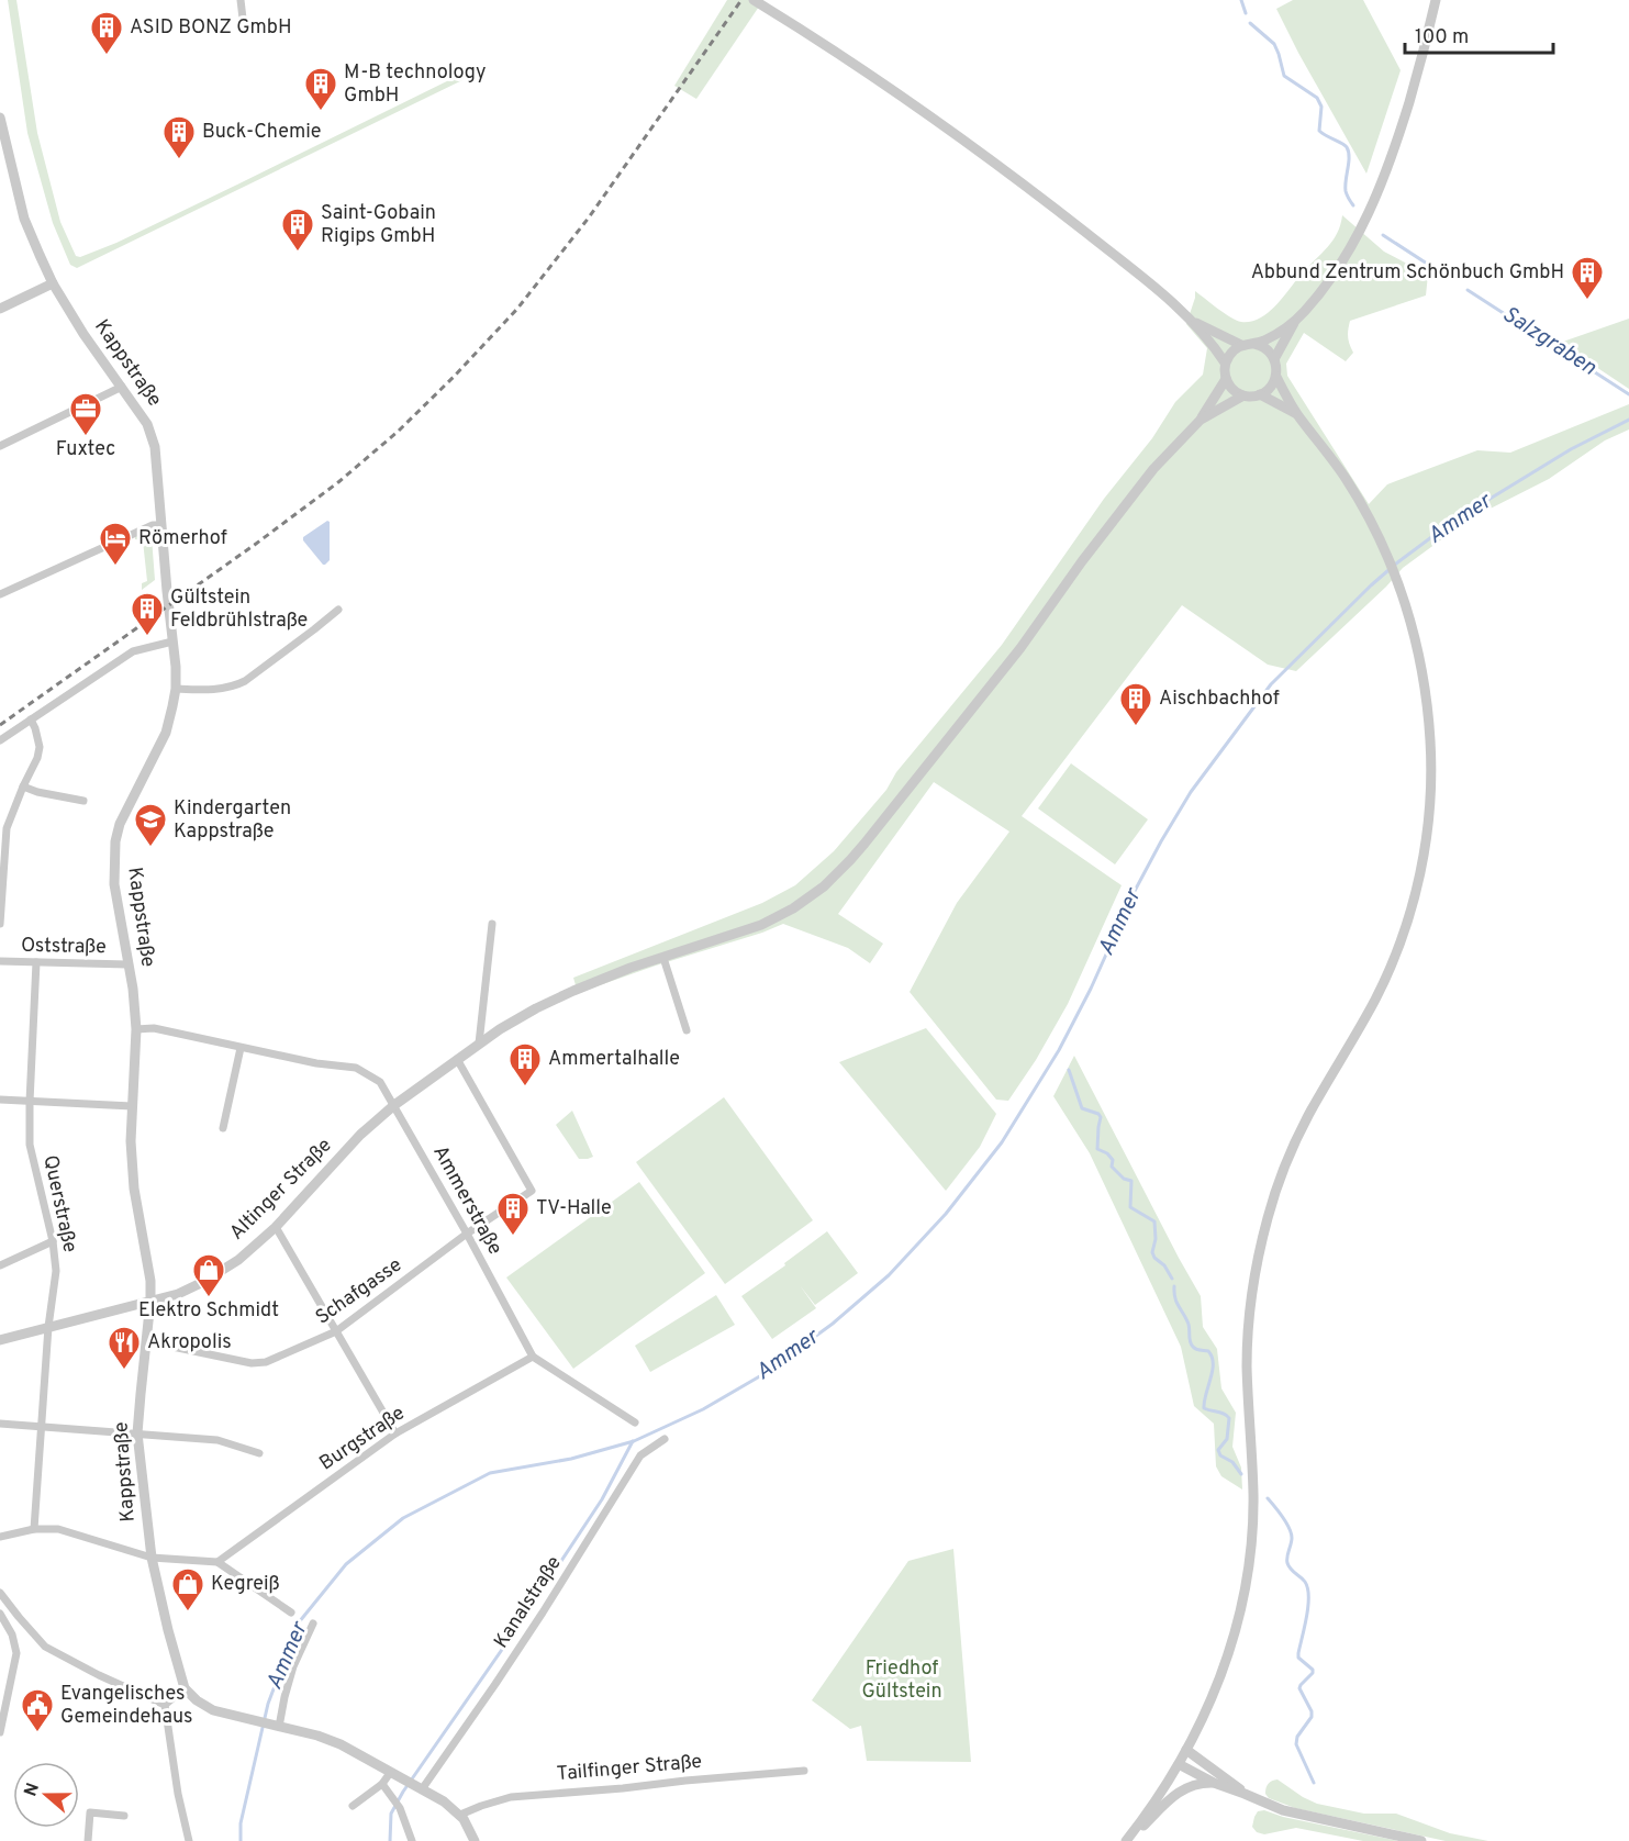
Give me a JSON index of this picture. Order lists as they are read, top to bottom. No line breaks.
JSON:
{"streets":{"street":["Kappstraße","Oststraße","Altinger Straße","Ammerstraße","Querstraße","Schafgasse","Burgstraße","Kanalstraße","Tailfinger Straße"]},"crossings":[["Kappstraße","Oststraße"],["Kappstraße","Altinger Straße"],["Kappstraße","Ammerstraße"],["Kappstraße","Schafgasse"],["Oststraße","Querstraße"],["Altinger Straße","Ammerstraße"],["Altinger Straße","Querstraße"],["Altinger Straße","Schafgasse"],["Ammerstraße","Schafgasse"],["Ammerstraße","Burgstraße"]],"water":["Salzgraben","Ammer"],"parks":["Friedhof Gültstein"],"places":{"building":["ASID BONZ GmbH","M-B technology GmbH","Buck-Chemie","Saint-Gobain Rigips GmbH","Abbund Zentrum Schönbuch GmbH","Gültstein Feldbrühlstraße","Aischbachhof","Ammertalhalle","TV-Halle"],"office":["Fuxtec"],"hotel":["Römerhof"],"school or university":["Kindergarten Kappstraße"],"shop":["Elektro Schmidt","Kegreiß"],"restaurant":["Akropolis"],"public building":["Evangelisches Gemeindehaus"]},"scale_bar":"100 m","north":"left"}
